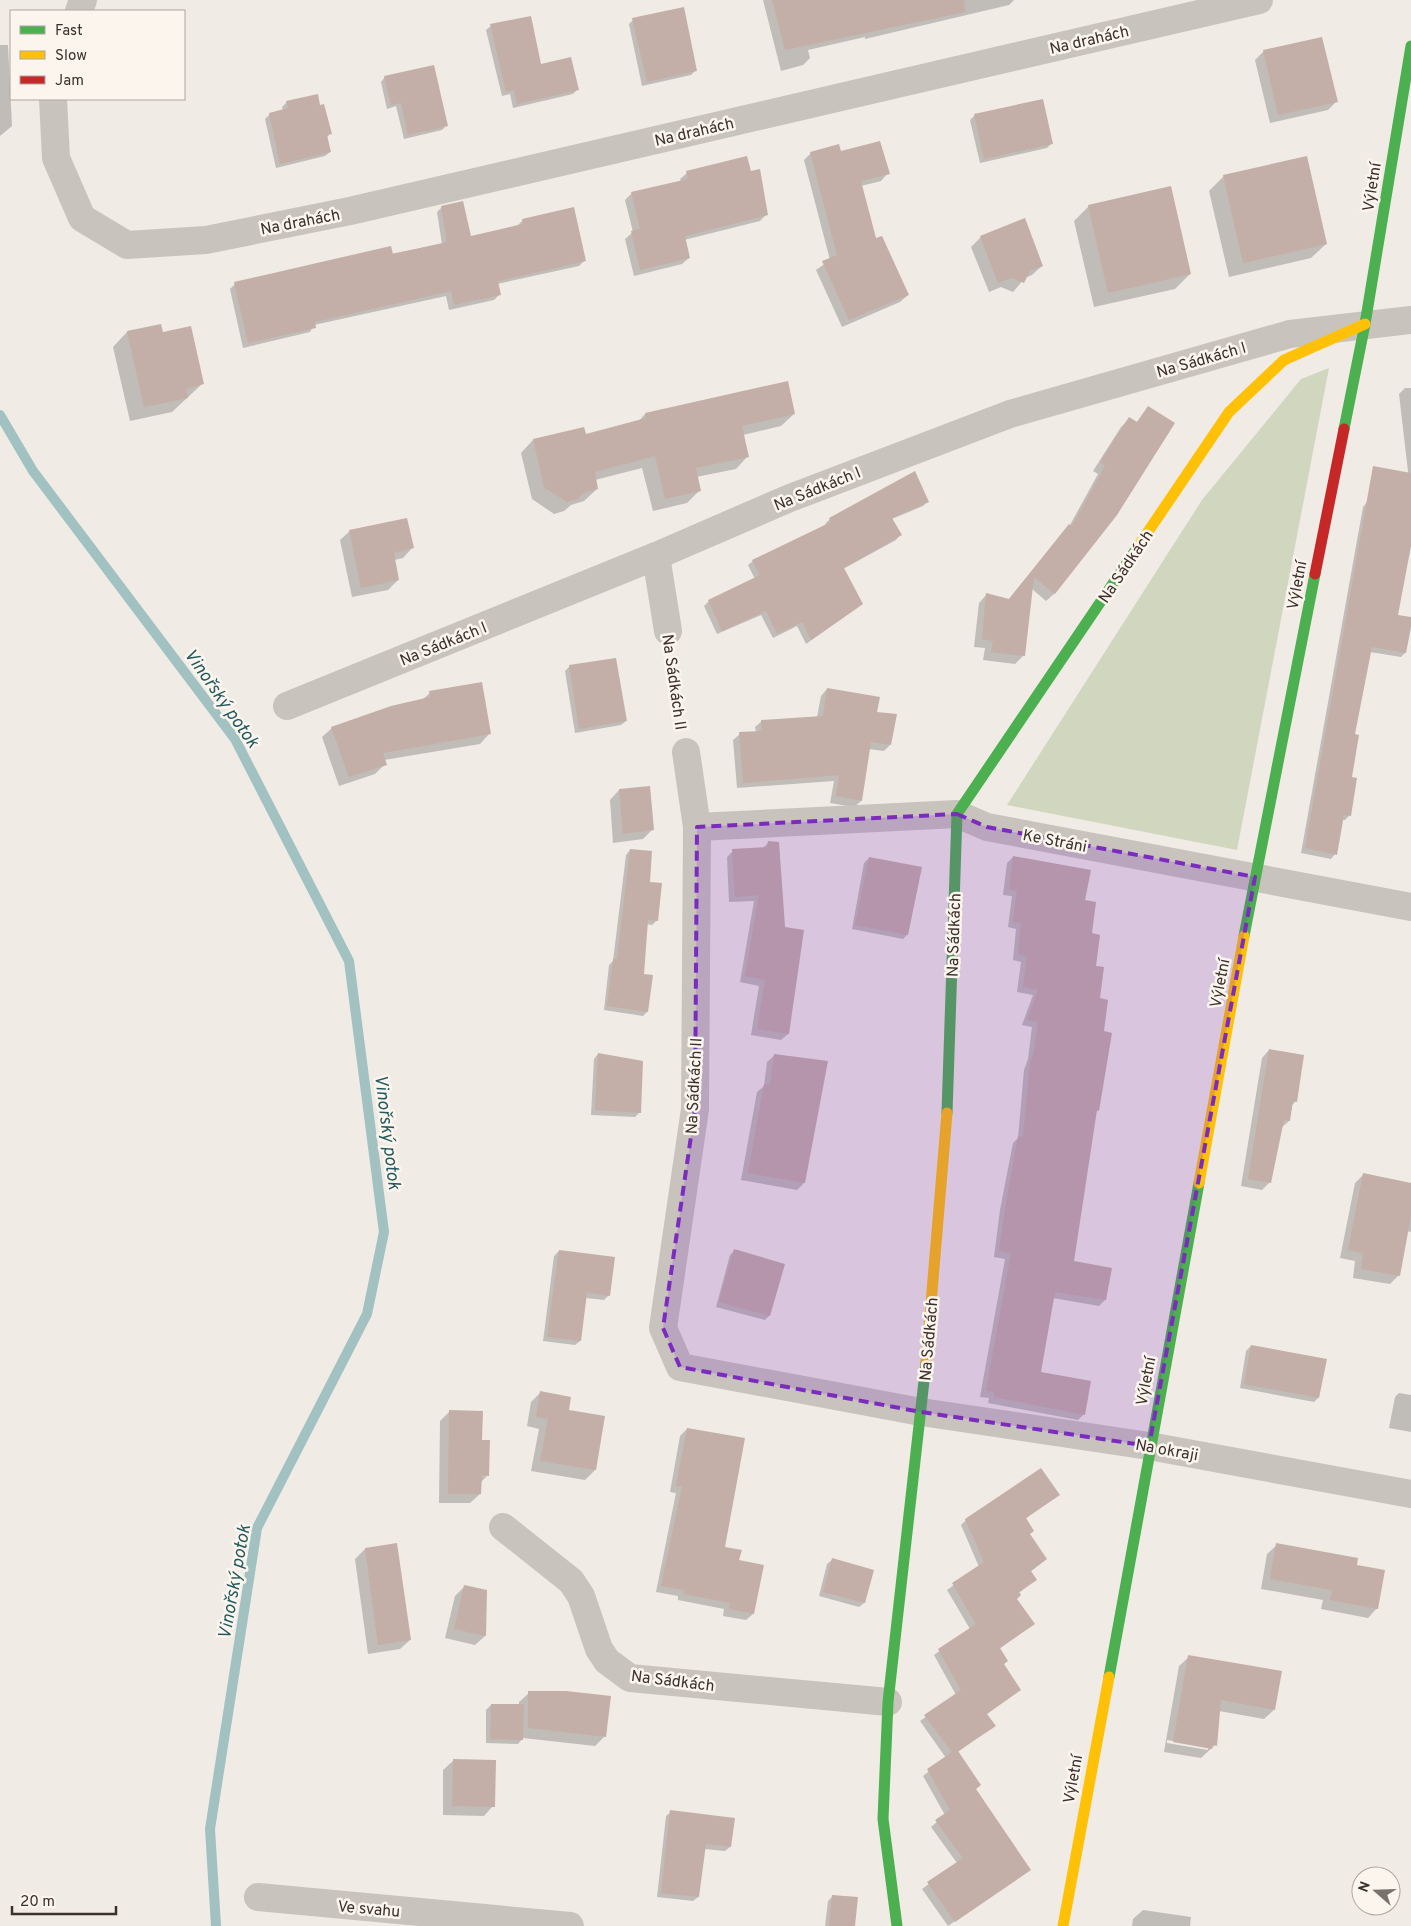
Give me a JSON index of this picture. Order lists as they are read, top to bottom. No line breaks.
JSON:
{"streets":{"street":["Na drahách","Výletní","Na Sádkách I","Na Sádkách","Na Sádkách II","Ke Stráni","Na okraji","Ve svahu"]},"crossings":[["Výletní","Na Sádkách I"],["Výletní","Na Sádkách"],["Výletní","Ke Stráni"],["Výletní","Na okraji"],["Na Sádkách I","Na Sádkách"],["Na Sádkách I","Na Sádkách II"],["Na Sádkách","Na Sádkách II"],["Na Sádkách","Ke Stráni"],["Na Sádkách","Na okraji"],["Na Sádkách II","Ke Stráni"],["Na Sádkách II","Na okraji"]],"water":["Vinořský potok"],"legend":["Fast","Slow","Jam"],"scale_bar":"20 m","north":"left"}
